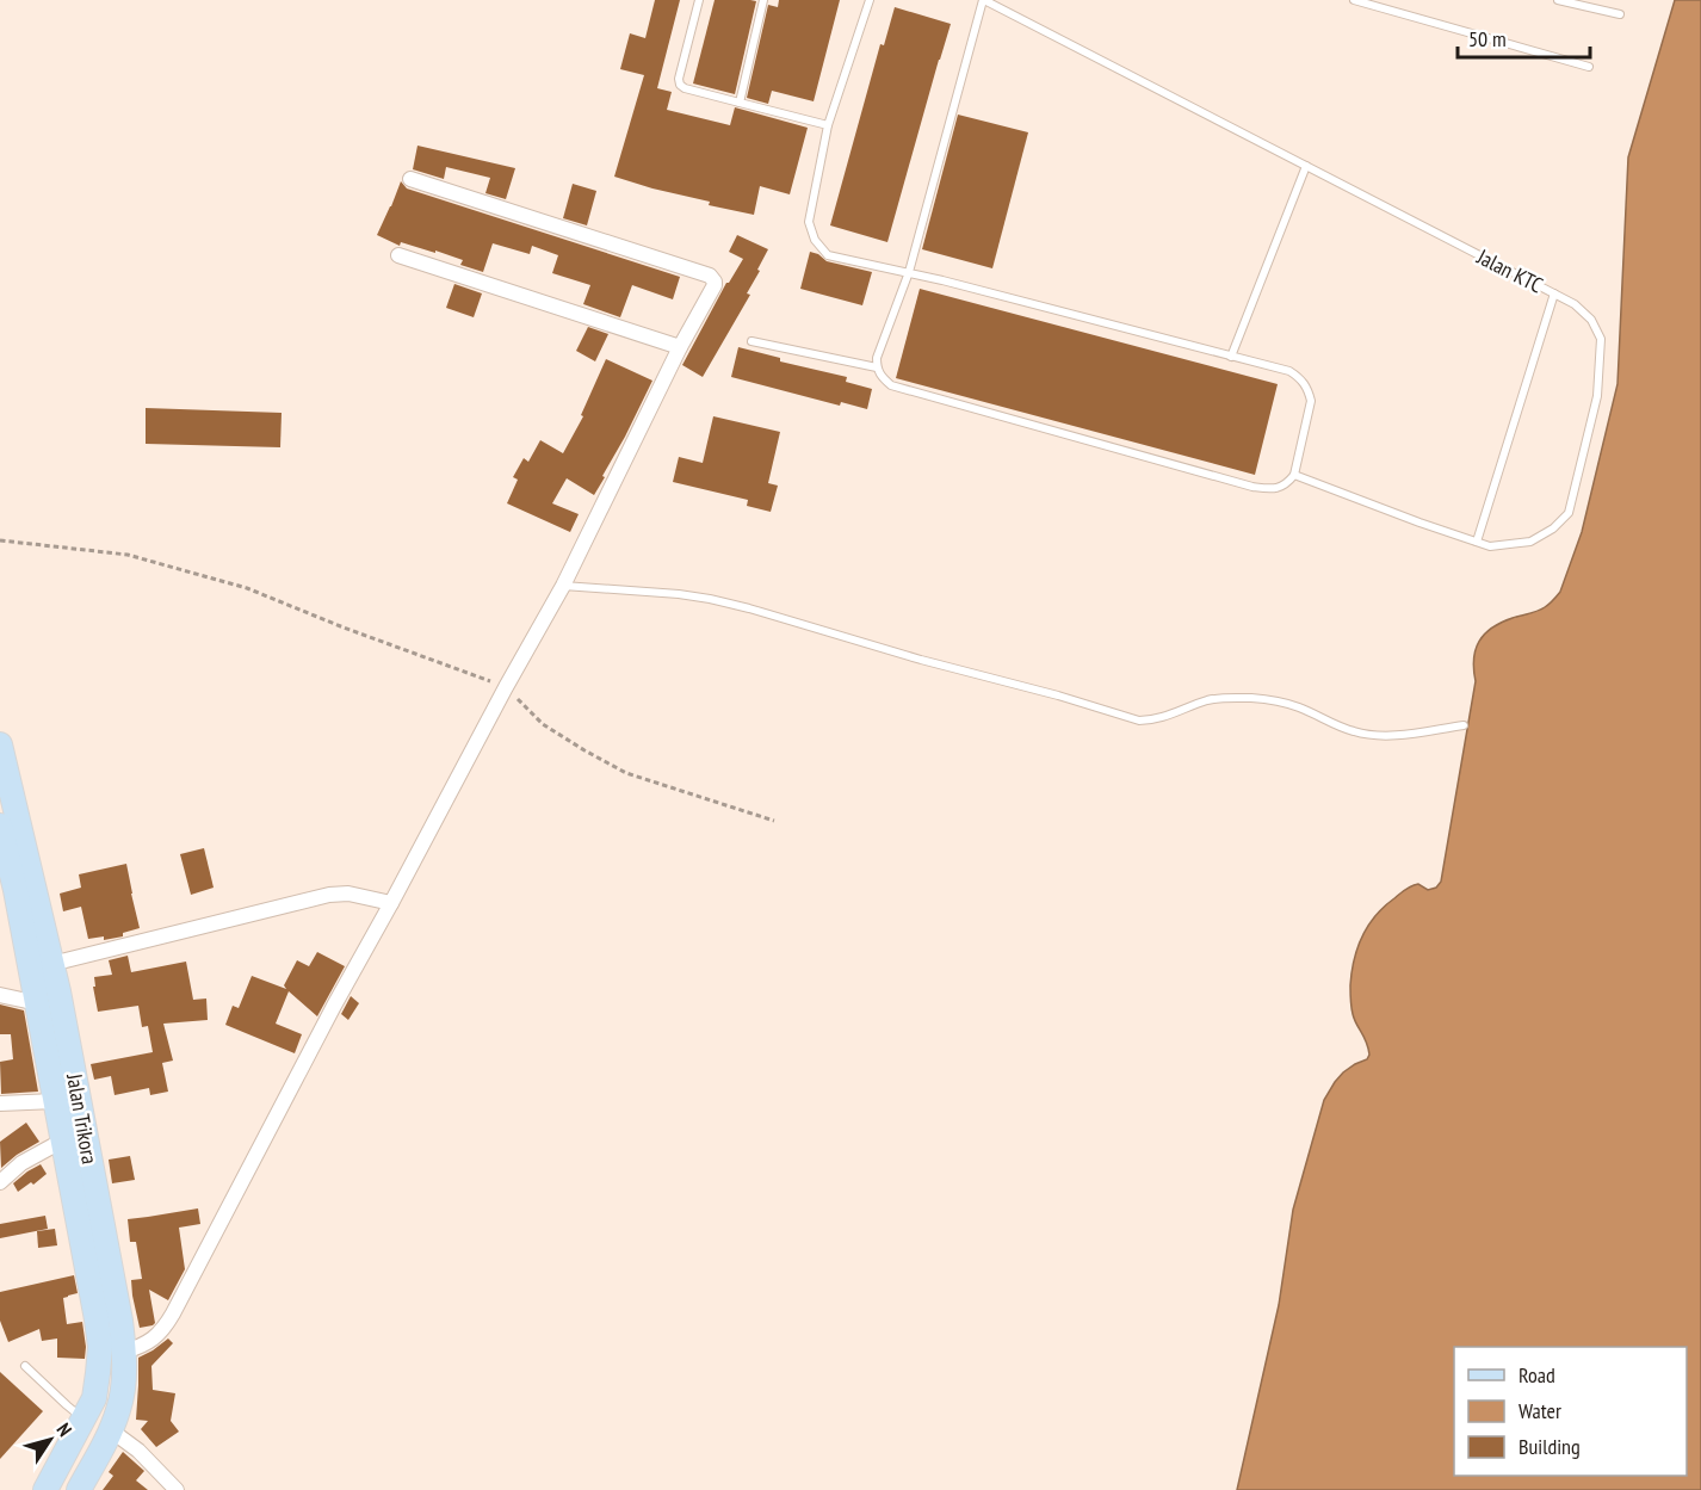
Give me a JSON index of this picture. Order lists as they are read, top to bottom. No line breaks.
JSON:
{"streets":{"main road":["Jalan Trikora"],"lane":["Jalan KTC"]},"legend":["Road","Water","Building"],"scale_bar":"50 m","north":"top right"}
